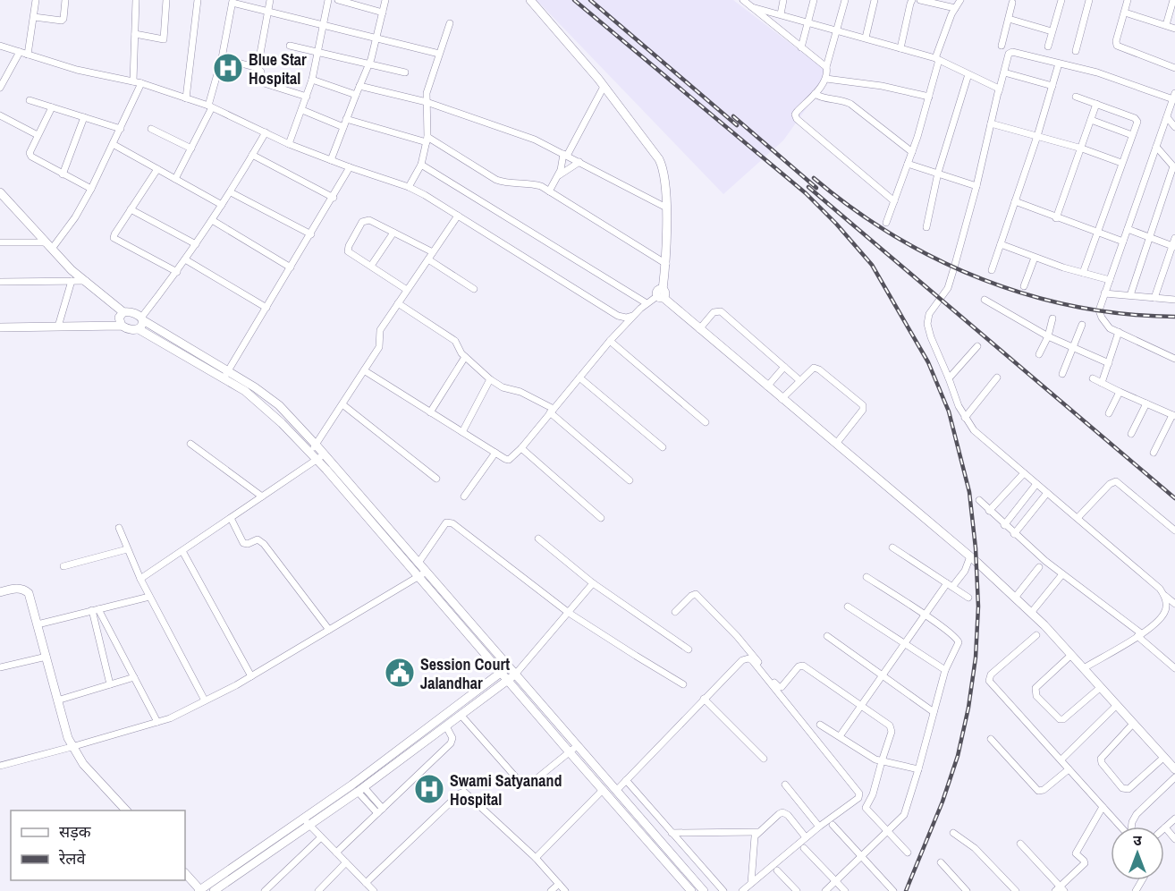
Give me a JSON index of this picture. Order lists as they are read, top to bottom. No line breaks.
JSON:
{"places":{"hospital":["Blue Star Hospital","Swami Satyanand Hospital"],"public building":["Session Court Jalandhar"]},"legend":["सड़क","रेलवे"],"north":"top"}
